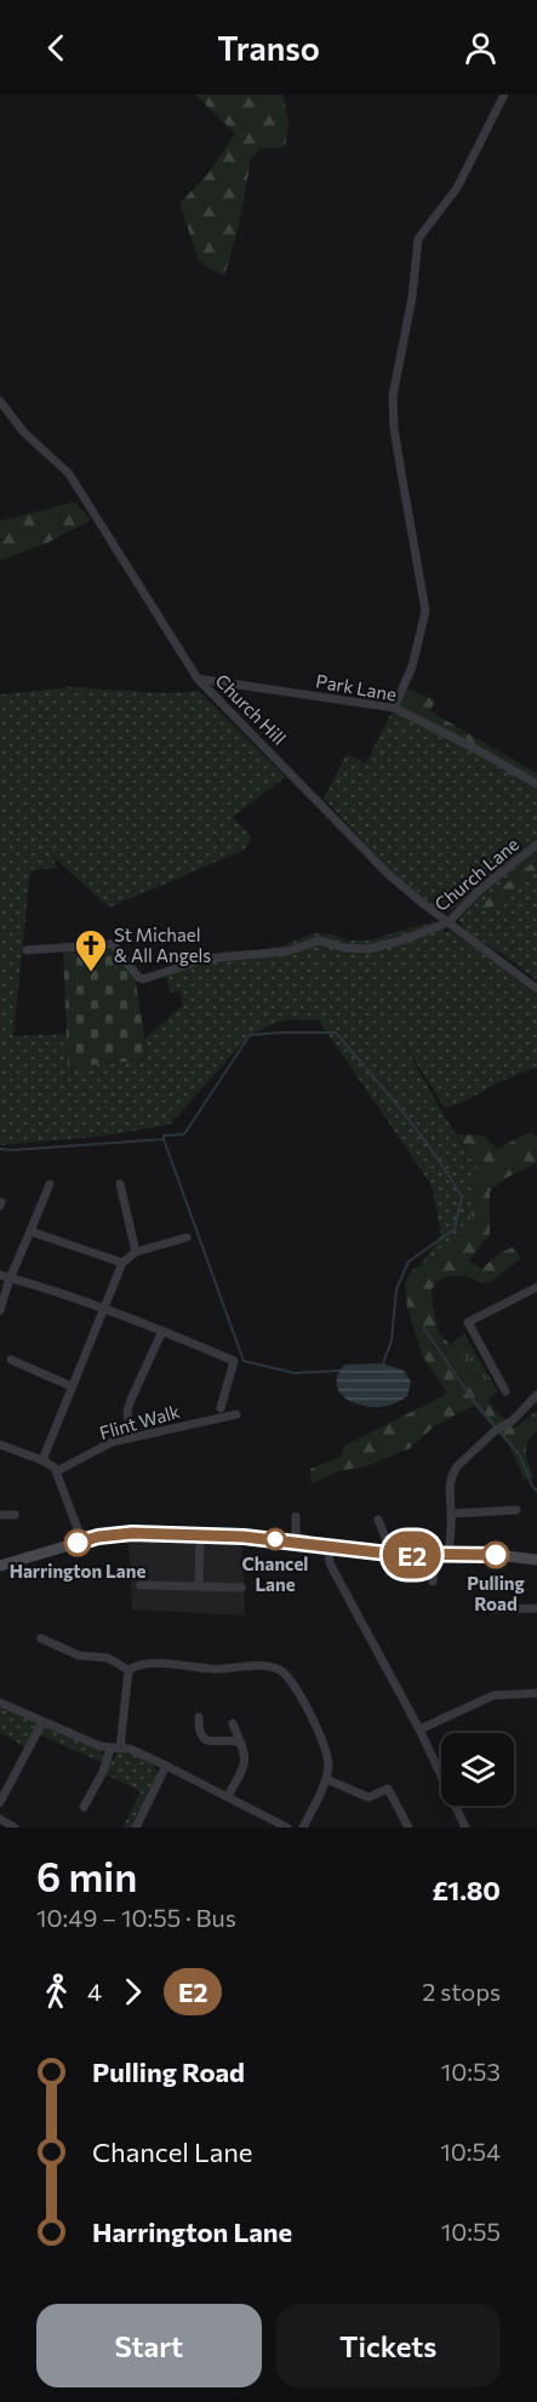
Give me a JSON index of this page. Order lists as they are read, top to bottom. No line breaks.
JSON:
{"streets":{"street":["Park Lane","Church Hill","Church Lane","Flint Walk"]},"crossings":[["Park Lane","Church Hill"],["Church Hill","Church Lane"]],"places":{"church":["St Michael & All Angels"],"other":["Chancel Lane","Harrington Lane","Pulling Road"]},"lines":["bus line E2"],"page":{"header":"Transo","on_map":"E2","heading":["6 min","10:49 – 10:55 · Bus","£1.80"],"legs":["4","E2","2 stops"],"list":[{"name":"Pulling Road","value":"10:53"},{"name":"Chancel Lane","value":"10:54"},{"name":"Harrington Lane","value":"10:55"}],"buttons":["Start","Tickets"]}}
